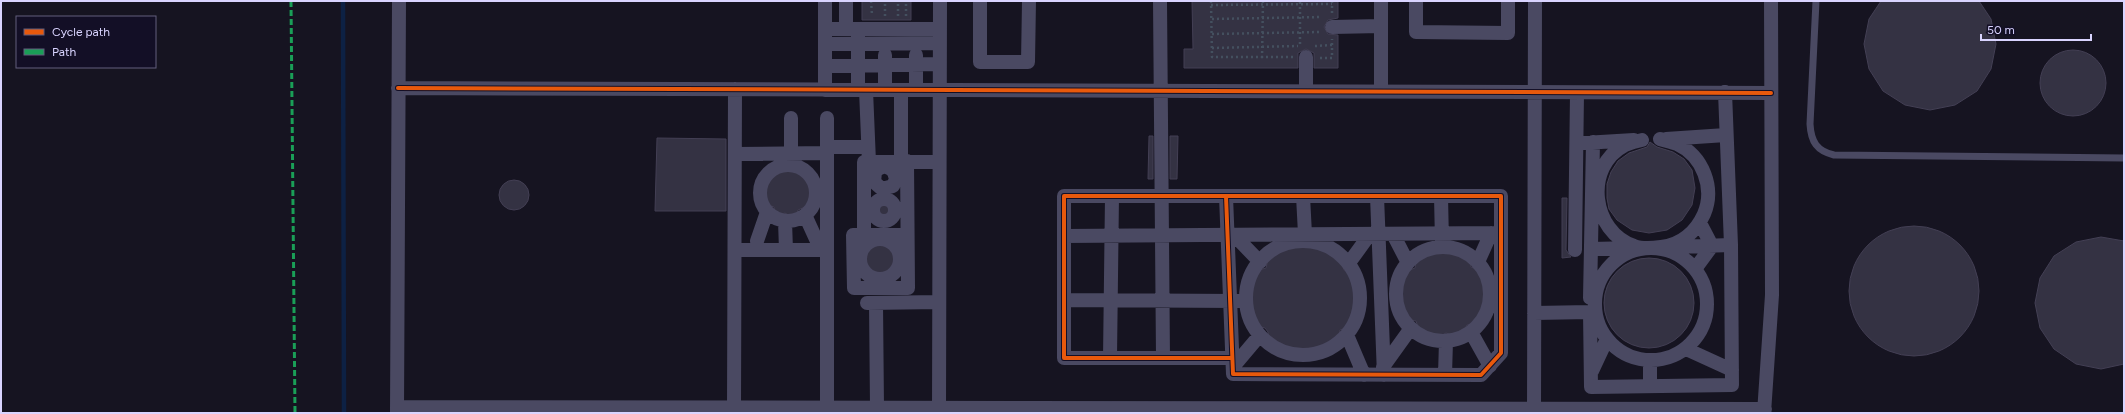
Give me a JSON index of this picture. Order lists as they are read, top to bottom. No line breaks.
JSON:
{"legend":["Cycle path","Path"],"scale_bar":"50 m"}
